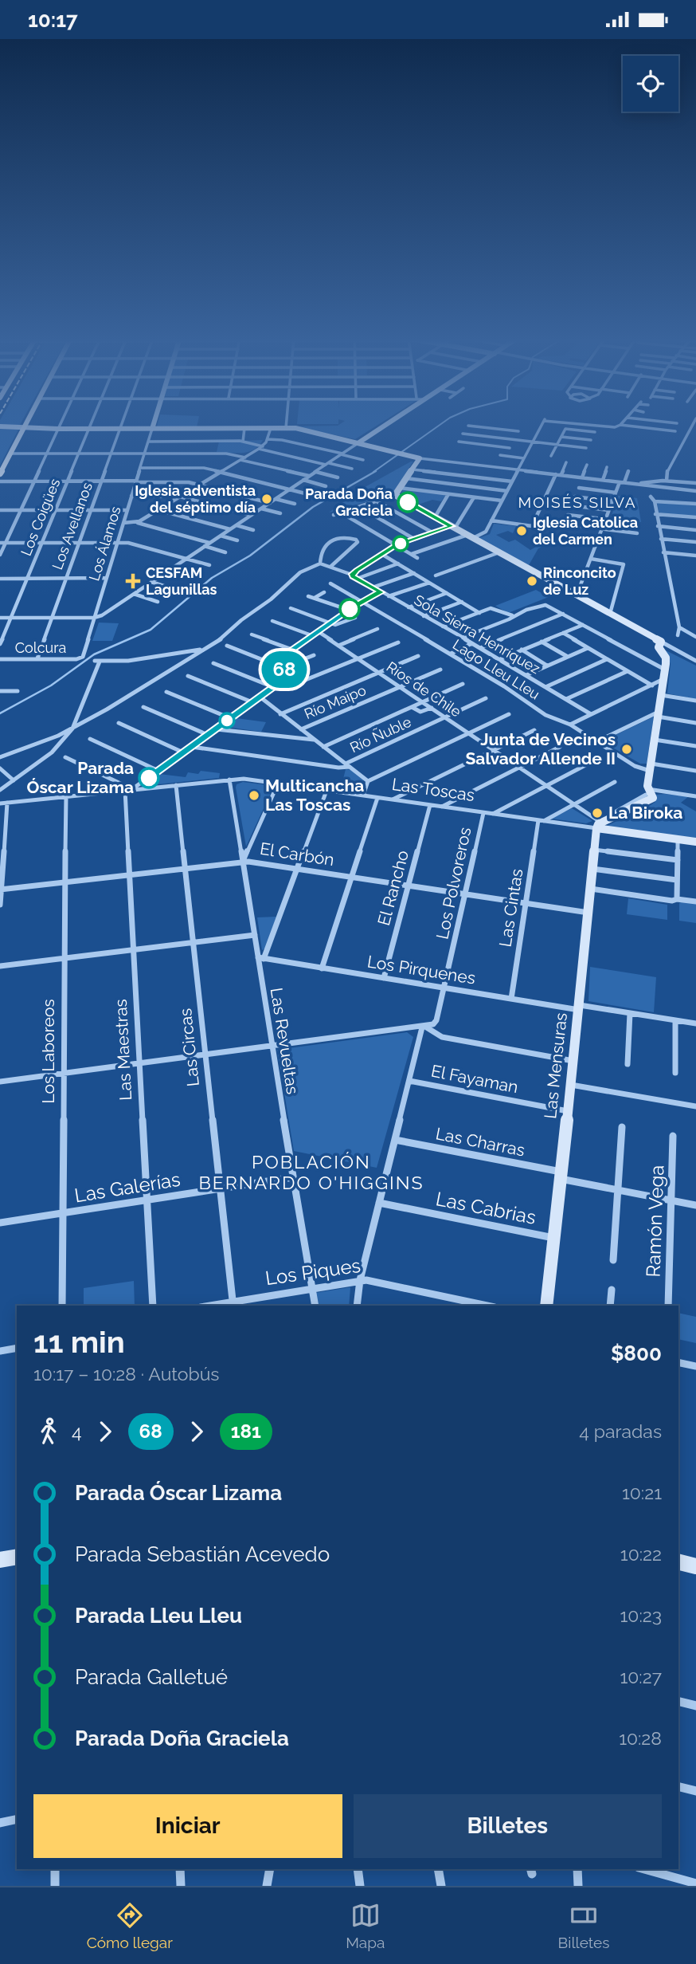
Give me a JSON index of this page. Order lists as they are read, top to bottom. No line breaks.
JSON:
{"streets":{"street":["Los Coigües","Los Avellanos","Los Álamos","Sola Sierra Henríquez","Colcura","Lago Lleu Lleu","Ríos de Chile","Río Maipo","Río Ñuble","Las Toscas","El Carbón","Los Polvoreros","El Rancho","Las Cintas","Los Pirquenes","Las Revueltas","Las Circas","Las Maestras","Los Laboreos","Las Mensuras","El Fayaman","Las Charras","Las Galerías","Las Cabrias","Ramón Vega","Los Piques"]},"crossings":[["Los Avellanos","Colcura"],["Los Álamos","Colcura"],["Ríos de Chile","Río Maipo"],["Ríos de Chile","Río Ñuble"],["Ríos de Chile","Las Toscas"],["Ríos de Chile","Las Mensuras"],["Las Toscas","Los Polvoreros"],["Las Toscas","El Rancho"],["Las Toscas","Las Cintas"],["Las Toscas","Las Revueltas"],["Las Toscas","Las Circas"],["Las Toscas","Las Maestras"],["Las Toscas","Los Laboreos"],["Las Toscas","Las Mensuras"],["El Carbón","Los Polvoreros"],["El Carbón","El Rancho"],["El Carbón","Las Cintas"],["El Carbón","Las Revueltas"],["El Carbón","Las Circas"],["El Carbón","Las Maestras"],["El Carbón","Los Laboreos"],["El Carbón","Las Mensuras"],["Los Polvoreros","Los Pirquenes"],["El Rancho","Los Pirquenes"],["Las Cintas","Los Pirquenes"],["Los Pirquenes","Las Revueltas"],["Los Pirquenes","Las Mensuras"],["Las Revueltas","Las Galerías"],["Las Revueltas","Los Piques"],["Las Circas","Las Galerías"],["Las Circas","Los Piques"],["Las Maestras","Las Galerías"],["Los Laboreos","Las Galerías"],["Las Mensuras","El Fayaman"],["Las Mensuras","Las Charras"],["Las Mensuras","Las Cabrias"],["Las Charras","Ramón Vega"]],"districts":["MOISÉS SILVA","POBLACIÓN BERNARDO O'HIGGINS"],"places":{"other":["Iglesia adventista del séptimo día","Parada Doña Graciela","Iglesia Catolica del Carmen","Rinconcito de Luz","Junta de Vecinos Salvador Allende II","Parada Óscar Lizama","Multicancha Las Toscas","La Biroka"],"health":["CESFAM Lagunillas"]},"lines":["bus line 181","bus line 68"],"page":{"status":"10:17","on_map":"68","heading":["11 min","10:17 – 10:28 · Autobús","$800"],"legs":["4","68","181","4 paradas"],"list":[{"name":"Parada Óscar Lizama","value":"10:21"},{"name":"Parada Sebastián Acevedo","value":"10:22"},{"name":"Parada Lleu Lleu","value":"10:23"},{"name":"Parada Galletué","value":"10:27"},{"name":"Parada Doña Graciela","value":"10:28"}],"buttons":["Iniciar","Billetes"],"tabs":["Cómo llegar","Mapa","Billetes"]}}
